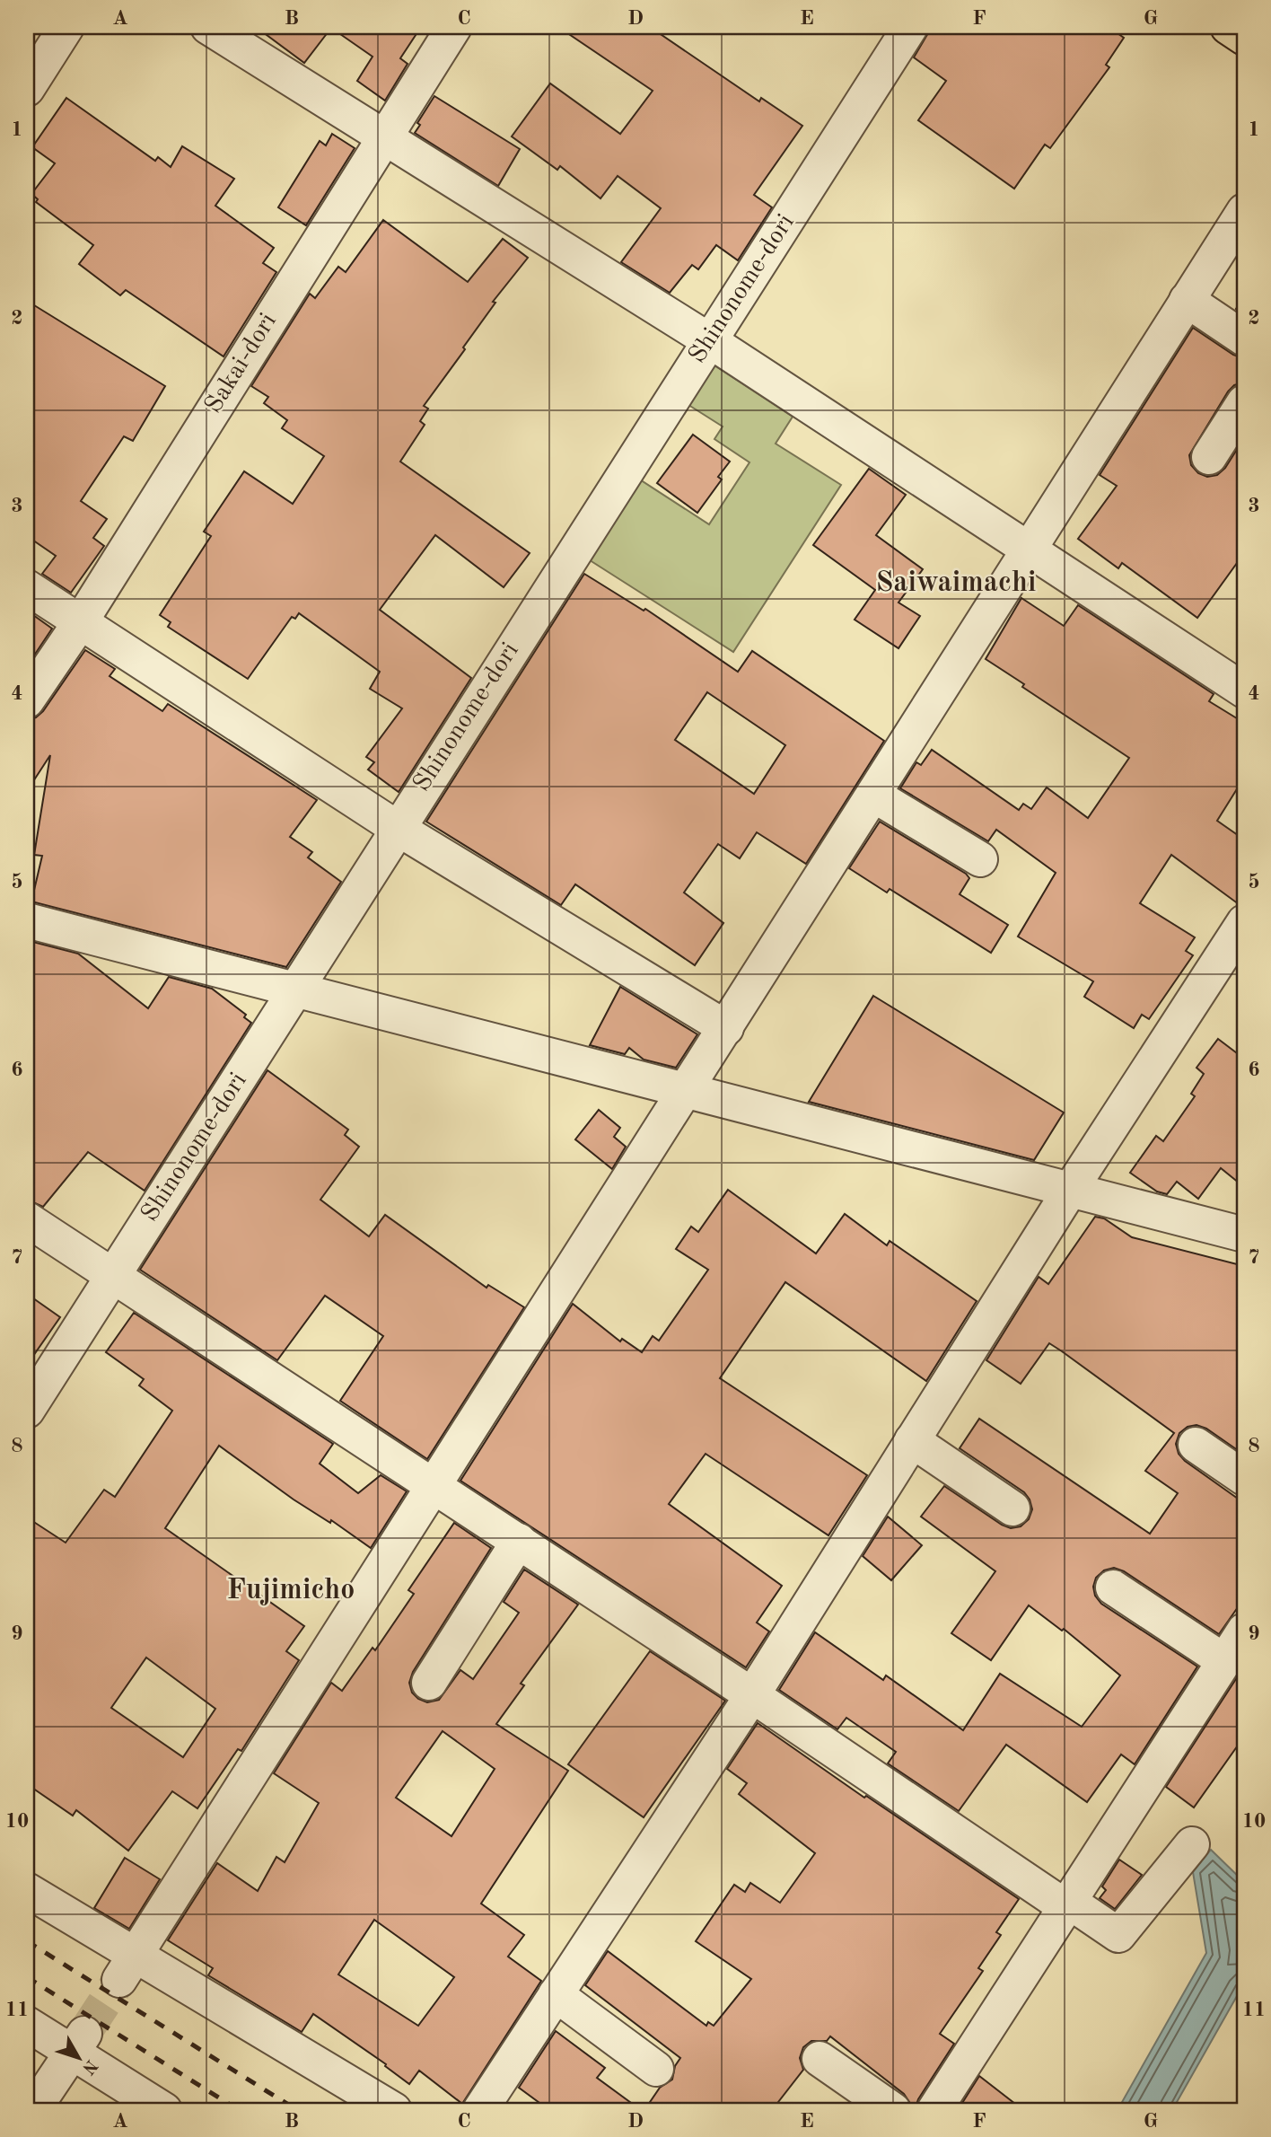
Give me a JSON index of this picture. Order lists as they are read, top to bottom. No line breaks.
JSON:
{"streets":{"street":["Shinonome-dori","Sakai-dori"]},"districts":["Saiwaimachi","Fujimicho"],"north":"bottom right","grid":{"columns":["A","B","C","D","E","F","G"],"rows":["1","2","3","4","5","6","7","8","9","10","11"]}}
